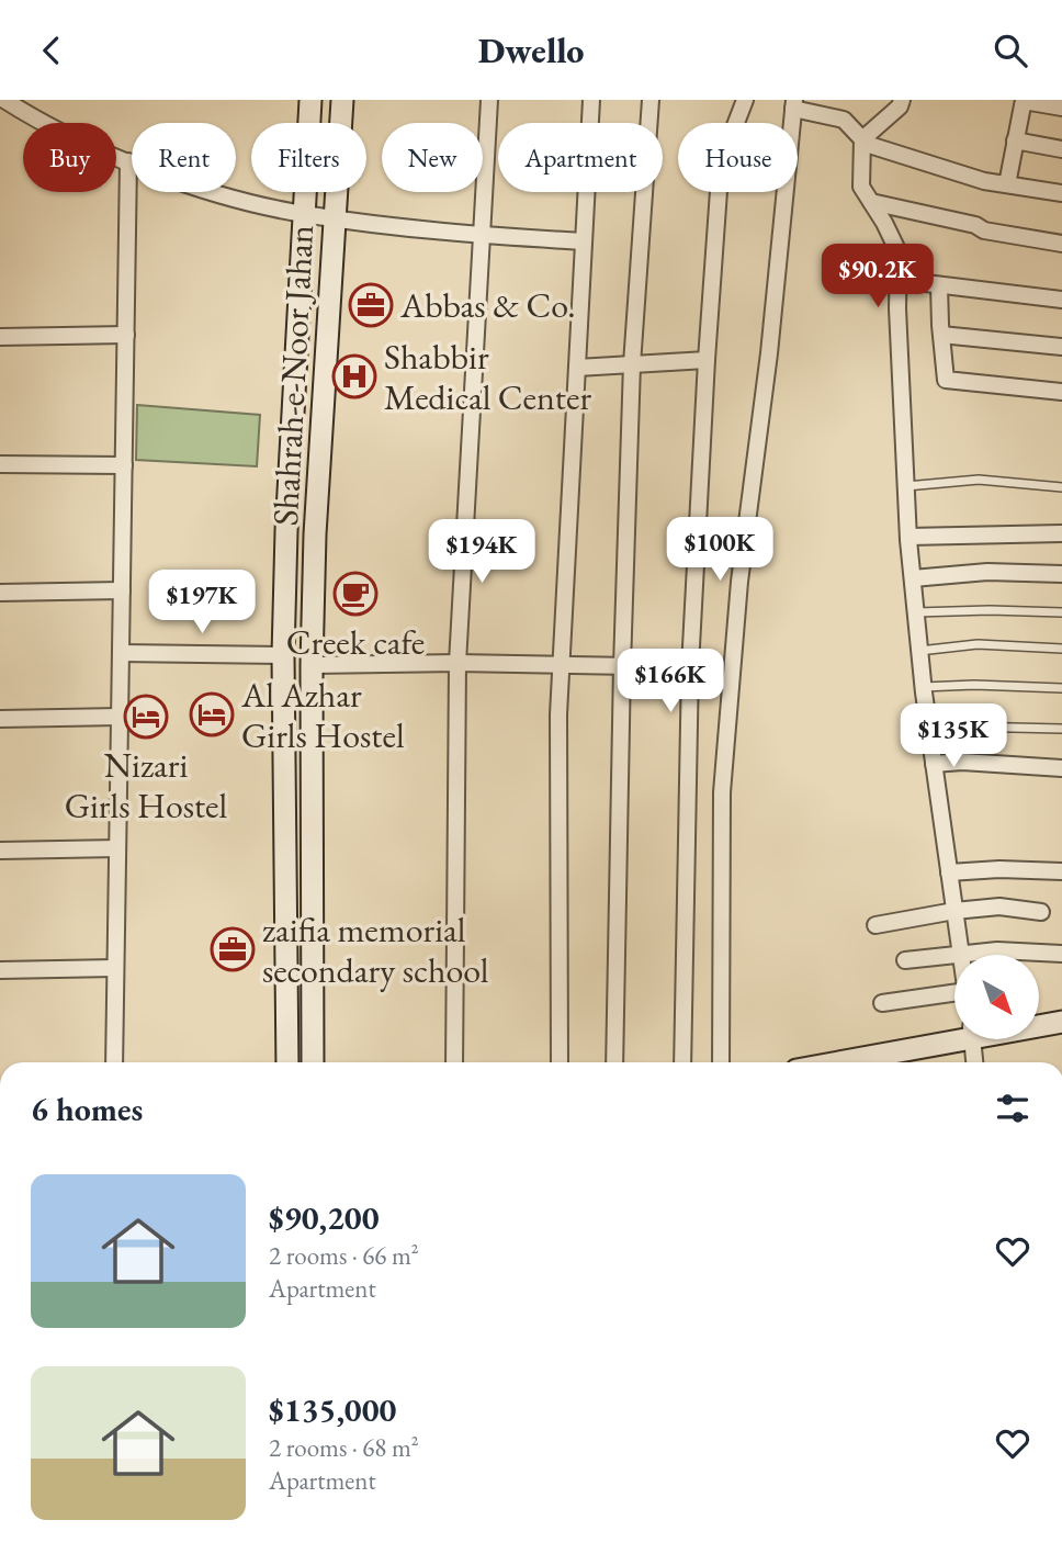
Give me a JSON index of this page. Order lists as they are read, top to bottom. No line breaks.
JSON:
{"streets":{"main road":["Shahrah-e-Noor Jahan"]},"places":{"office":["Abbas & Co.","zaifia memorial secondary school"],"hospital":["Shabbir Medical Center"],"cafe":["Creek cafe"],"hotel":["Al Azhar Girls Hostel","Nizari Girls Hostel"]},"north":"bottom right","page":{"header":"Dwello","chip":["Buy","Rent","Filters","New","Apartment","House"],"price":["$90.2K","$100K","$194K","$197K","$166K","$135K"],"heading":"6 homes","list":[{"name":"$90,200","note":"2 rooms · 66 m² · Apartment"},{"name":"$135,000","note":"2 rooms · 68 m² · Apartment"}]}}
